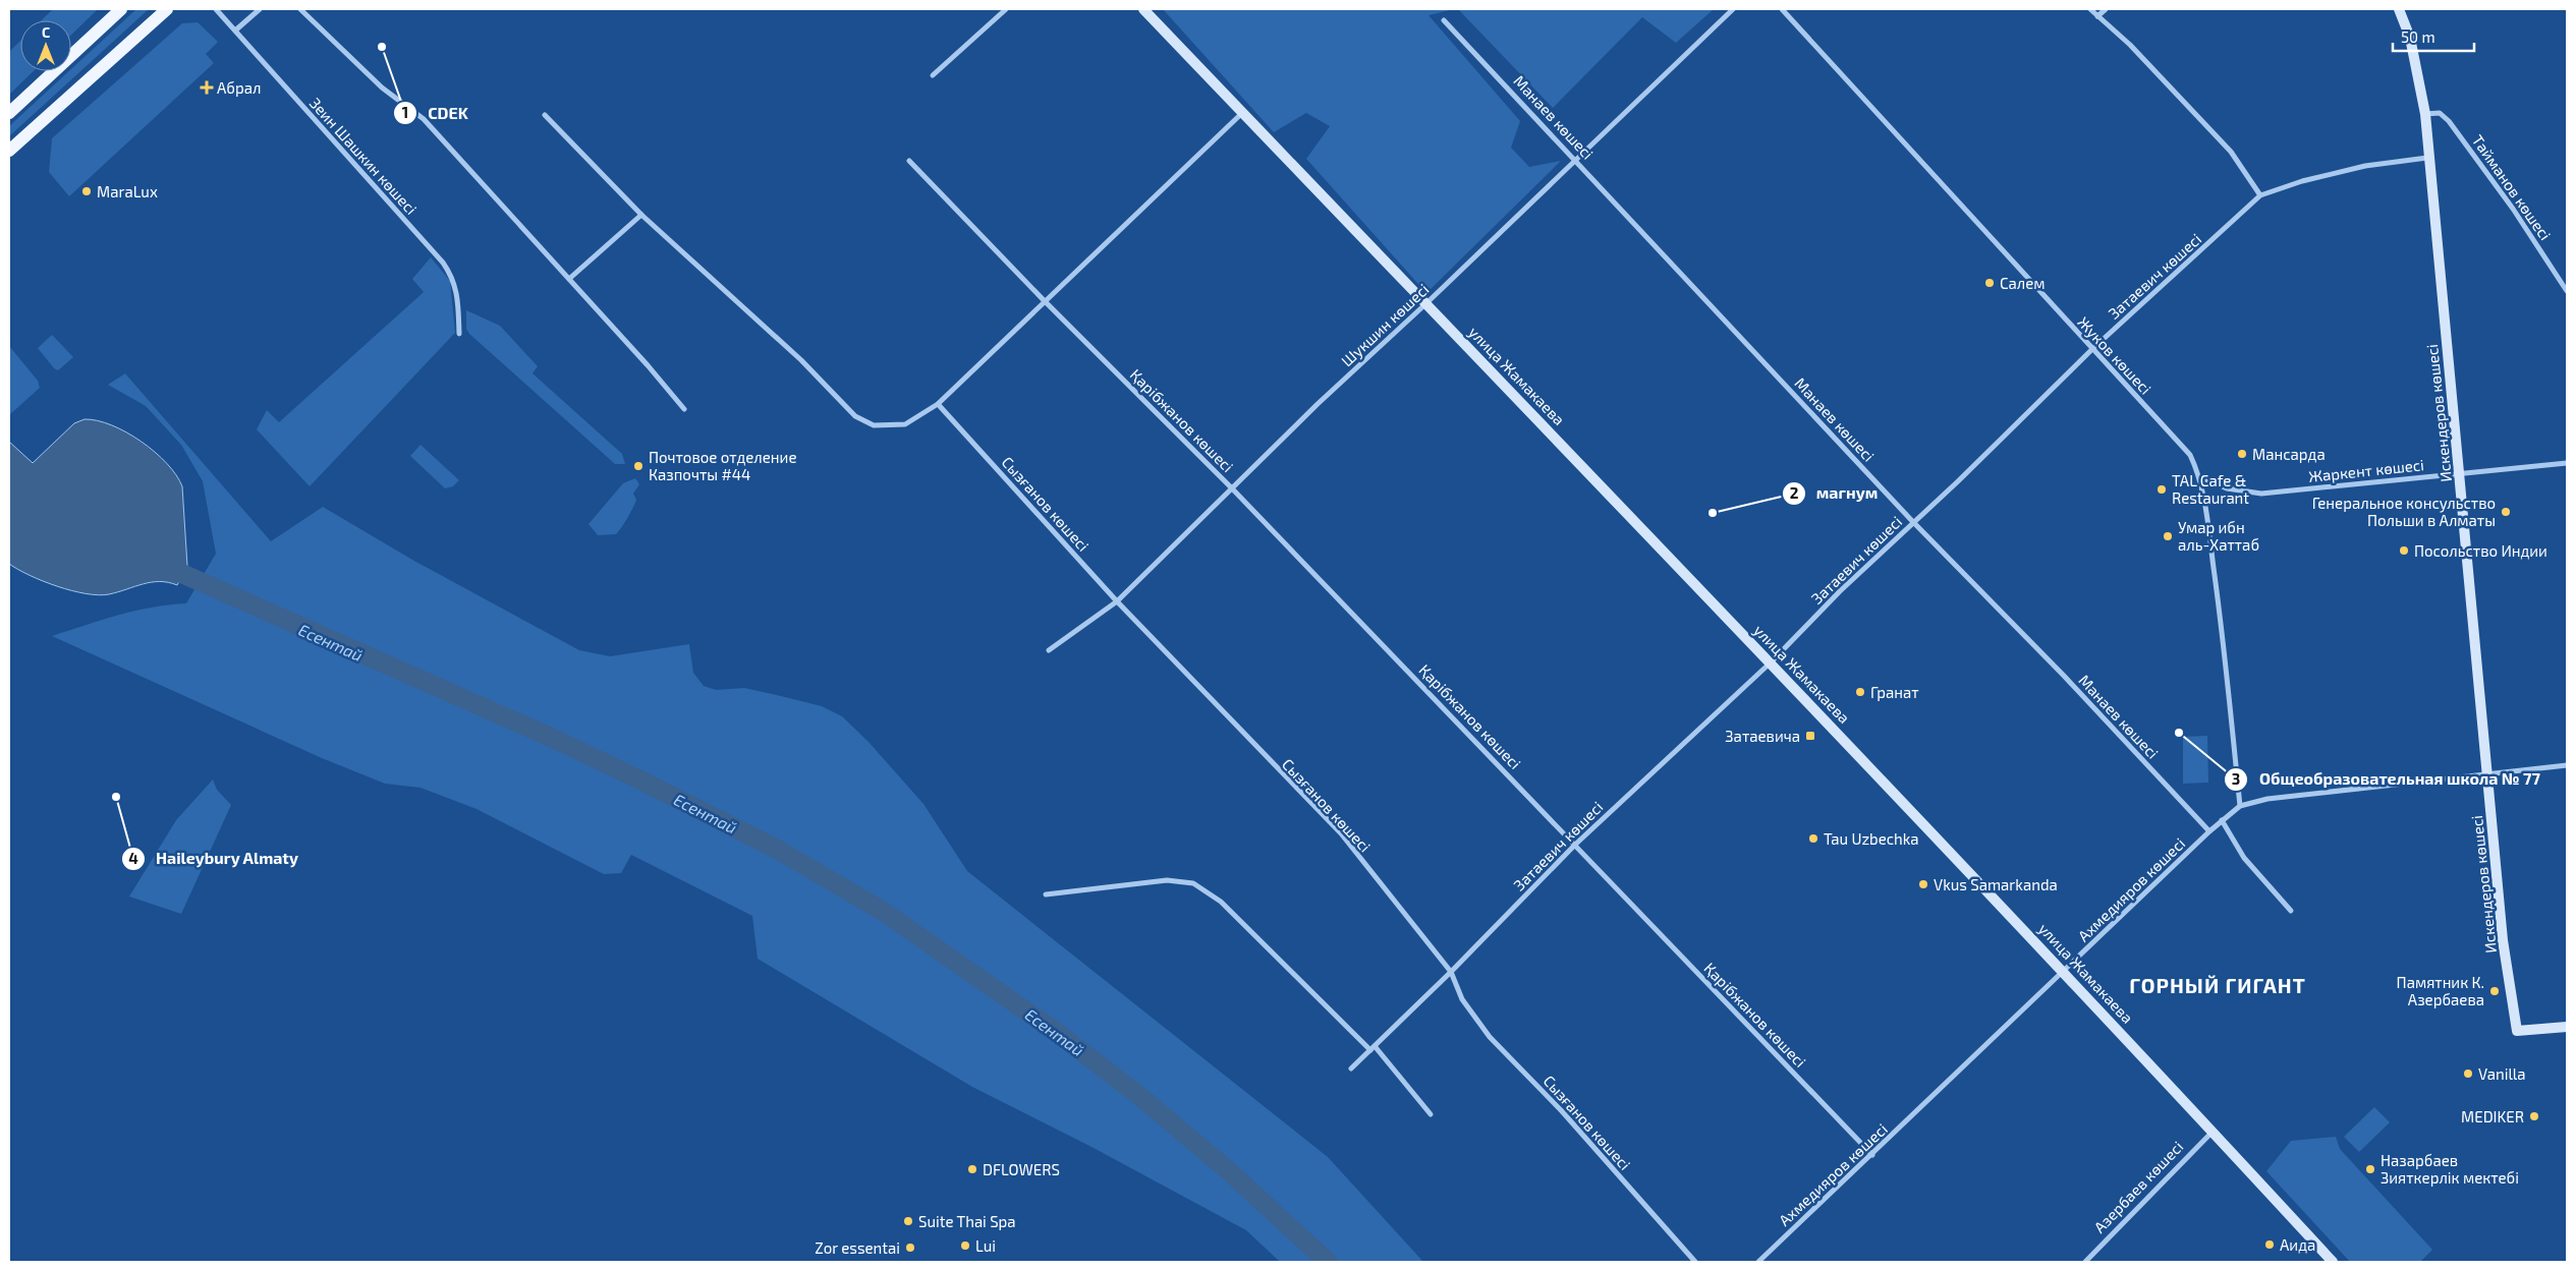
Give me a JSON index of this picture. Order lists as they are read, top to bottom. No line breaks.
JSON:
{"streets":{"street":["Манаев көшесі","Зеин Шашкин көшесі","Тайманов көшесі","Затаевич көшесі","Шукшин көшесі","Жуков көшесі","улица Жамакаева","Искендеров көшесі","Қарібжанов көшесі","Жаркент көшесі","Сызғанов көшесі","Ахмедияров көшесі","Азербаев көшесі"]},"crossings":[["Манаев көшесі","Затаевич көшесі"],["Манаев көшесі","Шукшин көшесі"],["Манаев көшесі","Ахмедияров көшесі"],["Тайманов көшесі","Искендеров көшесі"],["Затаевич көшесі","Жуков көшесі"],["Затаевич көшесі","улица Жамакаева"],["Затаевич көшесі","Искендеров көшесі"],["Затаевич көшесі","Қарібжанов көшесі"],["Затаевич көшесі","Сызғанов көшесі"],["Шукшин көшесі","улица Жамакаева"],["Шукшин көшесі","Қарібжанов көшесі"],["Шукшин көшесі","Сызғанов көшесі"],["Жуков көшесі","Жаркент көшесі"],["Жуков көшесі","Ахмедияров көшесі"],["улица Жамакаева","Ахмедияров көшесі"],["улица Жамакаева","Азербаев көшесі"],["Искендеров көшесі","Жаркент көшесі"],["Искендеров көшесі","Ахмедияров көшесі"],["Қарібжанов көшесі","Ахмедияров көшесі"]],"districts":["ГОРНЫЙ ГИГАНТ"],"water":["Есентай"],"places":{"other":["CDEK","MaraLux","Салем","Мансарда","Почтовое отделение Казпочты #44","TAL Cafe & Restaurant","Генеральное консульство Польши в Алматы","магнум","Умар ибн аль-Хаттаб","Посольство Индии","Гранат","Общеобразовательная школа № 77","Haileybury Almaty","Tau Uzbechka","Vkus Samarkanda","Памятник К. Азербаева","Vanilla","MEDIKER","DFLOWERS","Назарбаев Зияткерлік мектебі","Suite Thai Spa","Аида","Lui","Zor essentai"],"health":["Абрал"],"transit":["Затаевича"]},"scale_bar":"50 m","north":"top"}
